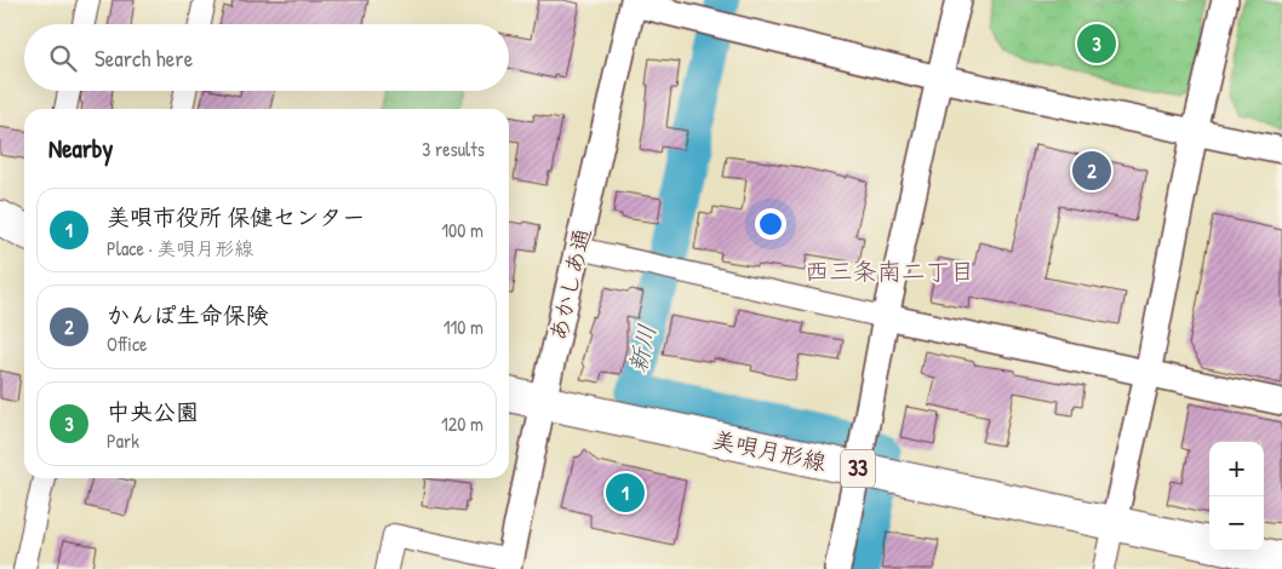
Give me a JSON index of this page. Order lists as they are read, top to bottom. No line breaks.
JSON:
{"streets":{"main road":["美唄月形線","33"],"street":["あかしあ通"]},"crossings":[["あかしあ通","美唄月形線"]],"districts":["西三条南二丁目"],"water":["新川"],"page":{"pins":["3","2","1"],"search":"Search here","heading":["Nearby","3 results"],"list":[{"mark":"1","name":"美唄市役所 保健センター","note":"Place · 美唄月形線","value":"100 m"},{"mark":"2","name":"かんぽ生命保険","note":"Office","value":"110 m"},{"mark":"3","name":"中央公園","note":"Park","value":"120 m"}],"map_buttons":["+","−"]}}
